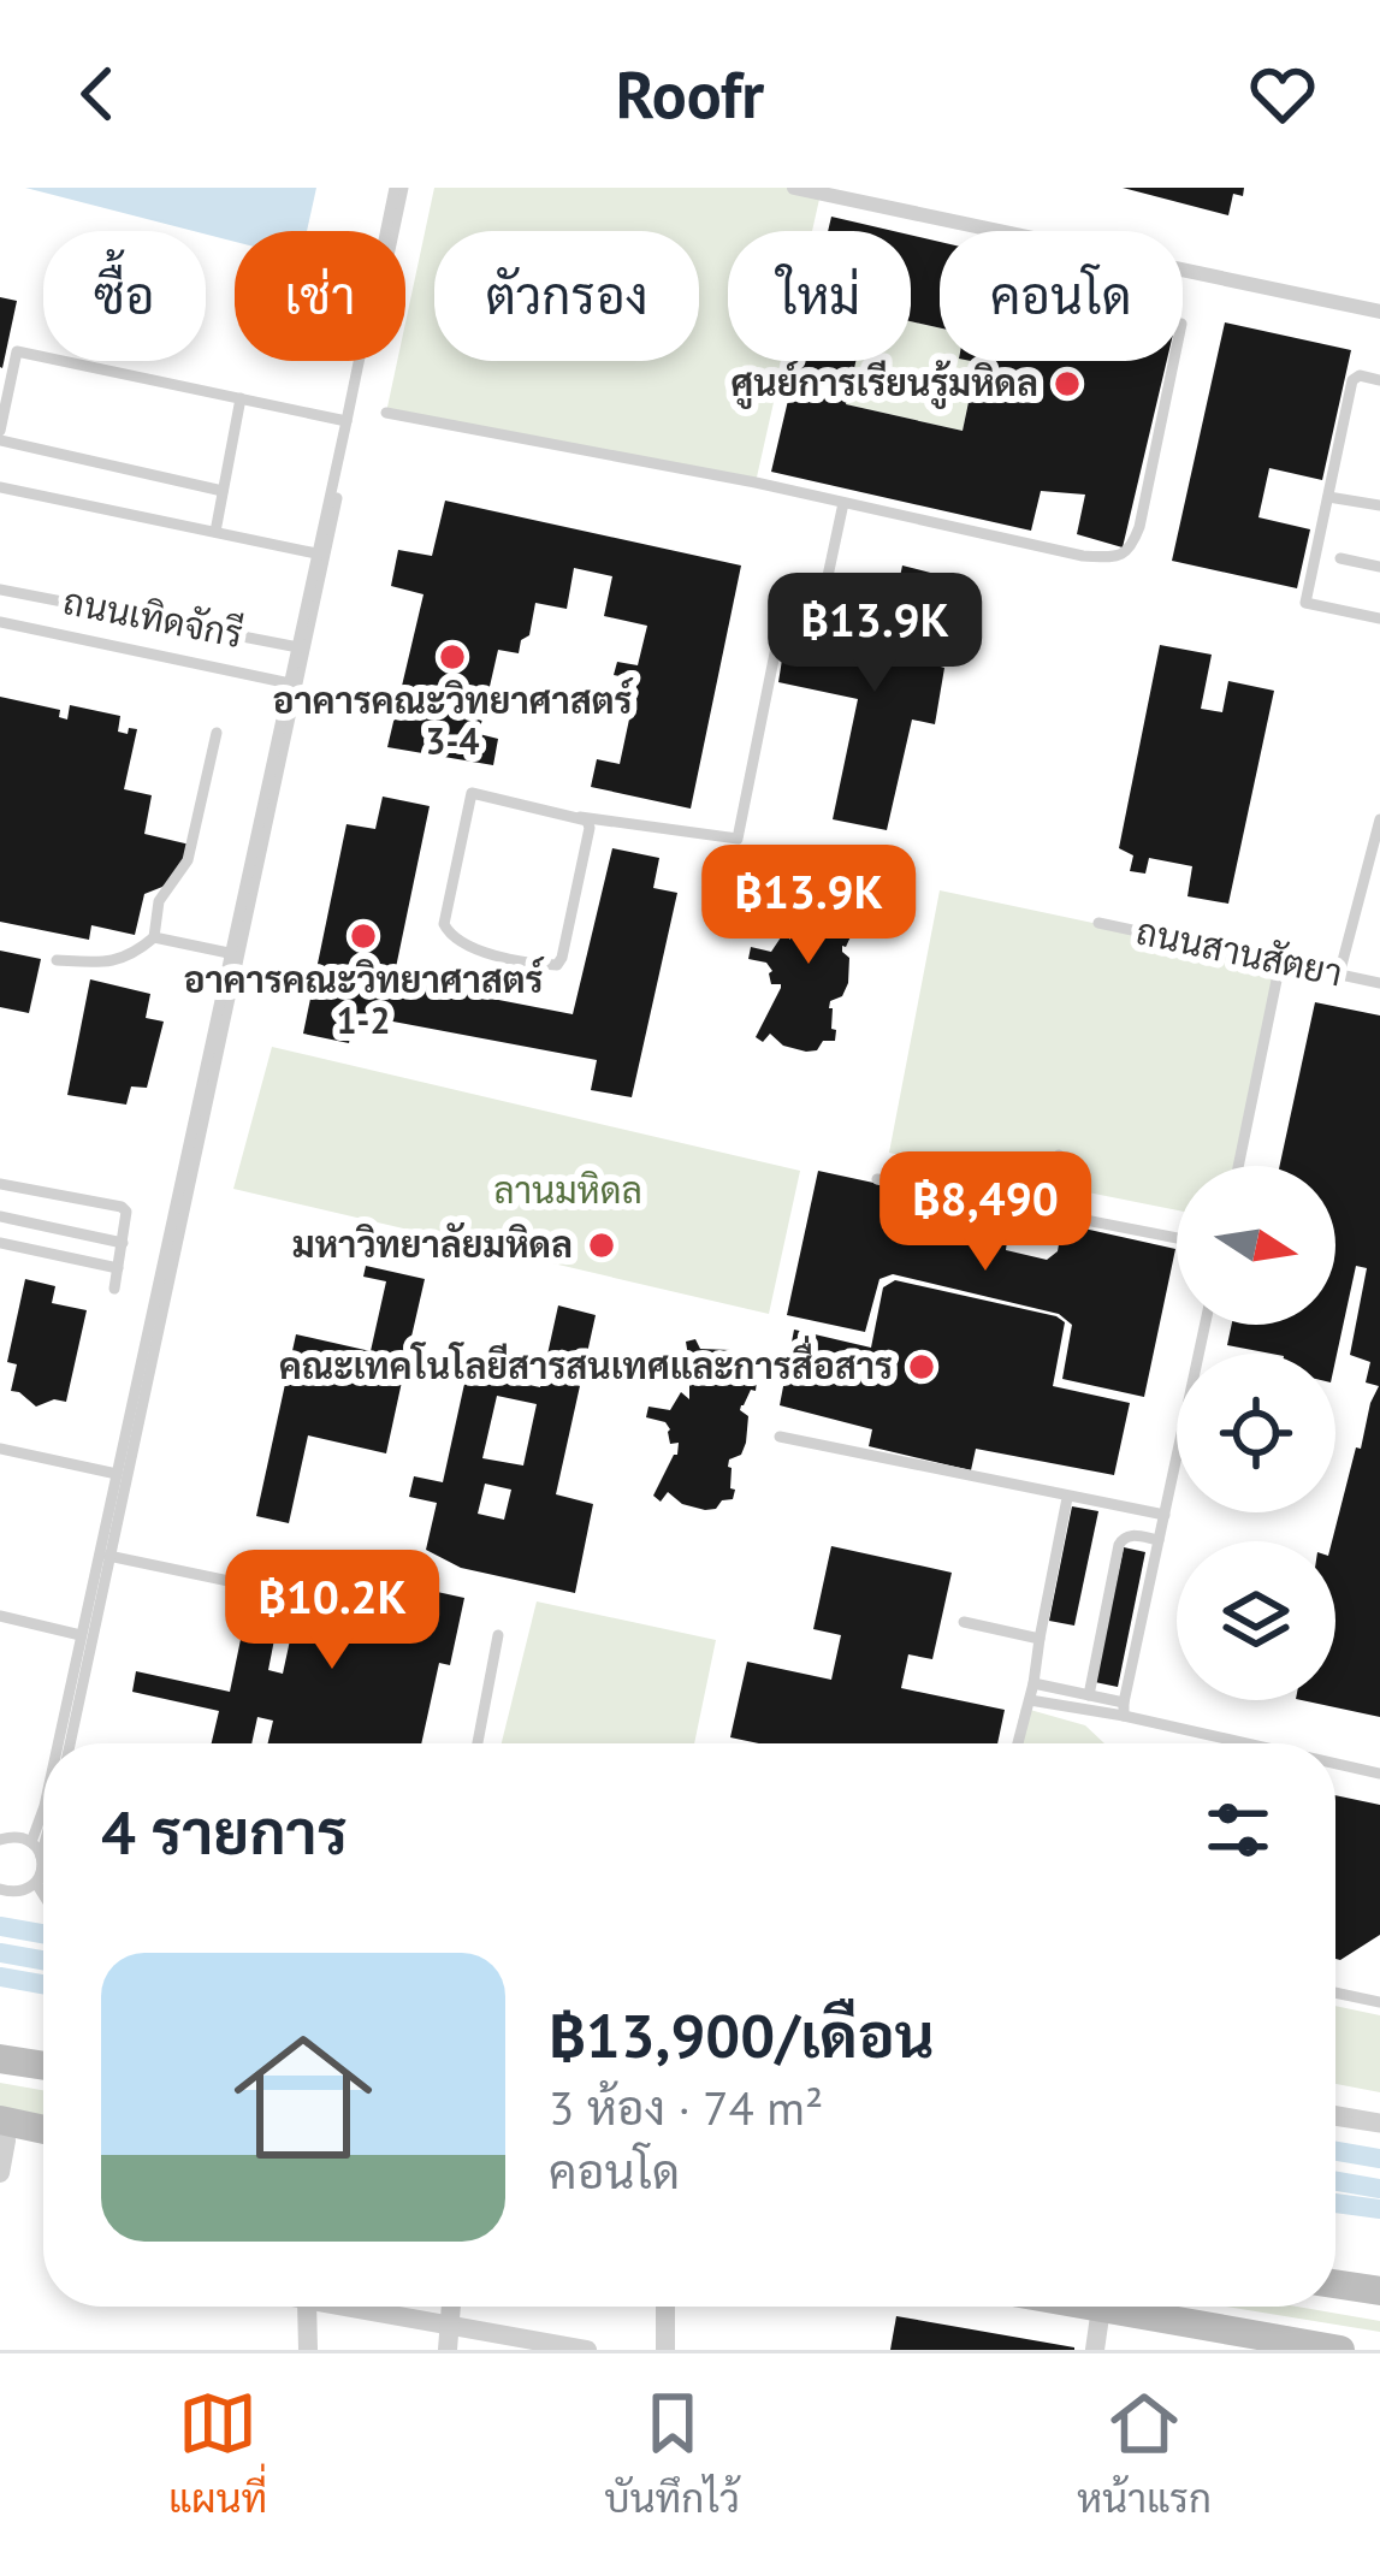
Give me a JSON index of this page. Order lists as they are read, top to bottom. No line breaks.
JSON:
{"streets":{"lane":["ถนนเทิดจักรี","ถนนสานสัตยา"]},"parks":["ลานมหิดล"],"places":["ศูนย์การเรียนรู้มหิดล","อาคารคณะวิทยาศาสตร์ 3-4","อาคารคณะวิทยาศาสตร์ 1-2","มหาวิทยาลัยมหิดล","คณะเทคโนโลยีสารสนเทศและการสื่อสาร"],"north":"right","page":{"header":"Roofr","chip":["ซื้อ","เช่า","ตัวกรอง","ใหม่","คอนโด"],"price":["฿13.9K","฿13.9K","฿8,490","฿10.2K"],"heading":"4 รายการ","list":[{"name":"฿13,900/เดือน","note":"3 ห้อง · 74 m² · คอนโด"}],"tabs":["แผนที่","บันทึกไว้","หน้าแรก"]}}
